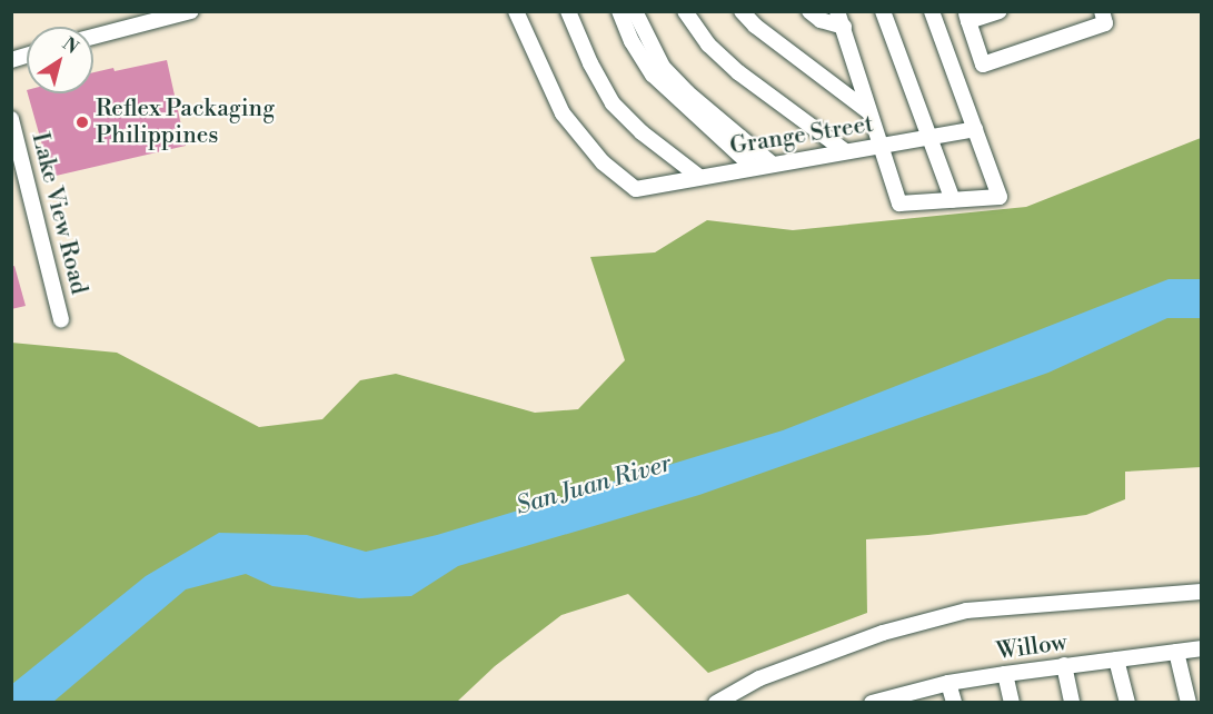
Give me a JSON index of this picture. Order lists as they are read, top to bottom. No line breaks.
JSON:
{"streets":{"street":["Grange Street","Lake View Road","Willow"]},"water":["San Juan River"],"places":["Reflex Packaging Philippines"],"north":"top right"}
